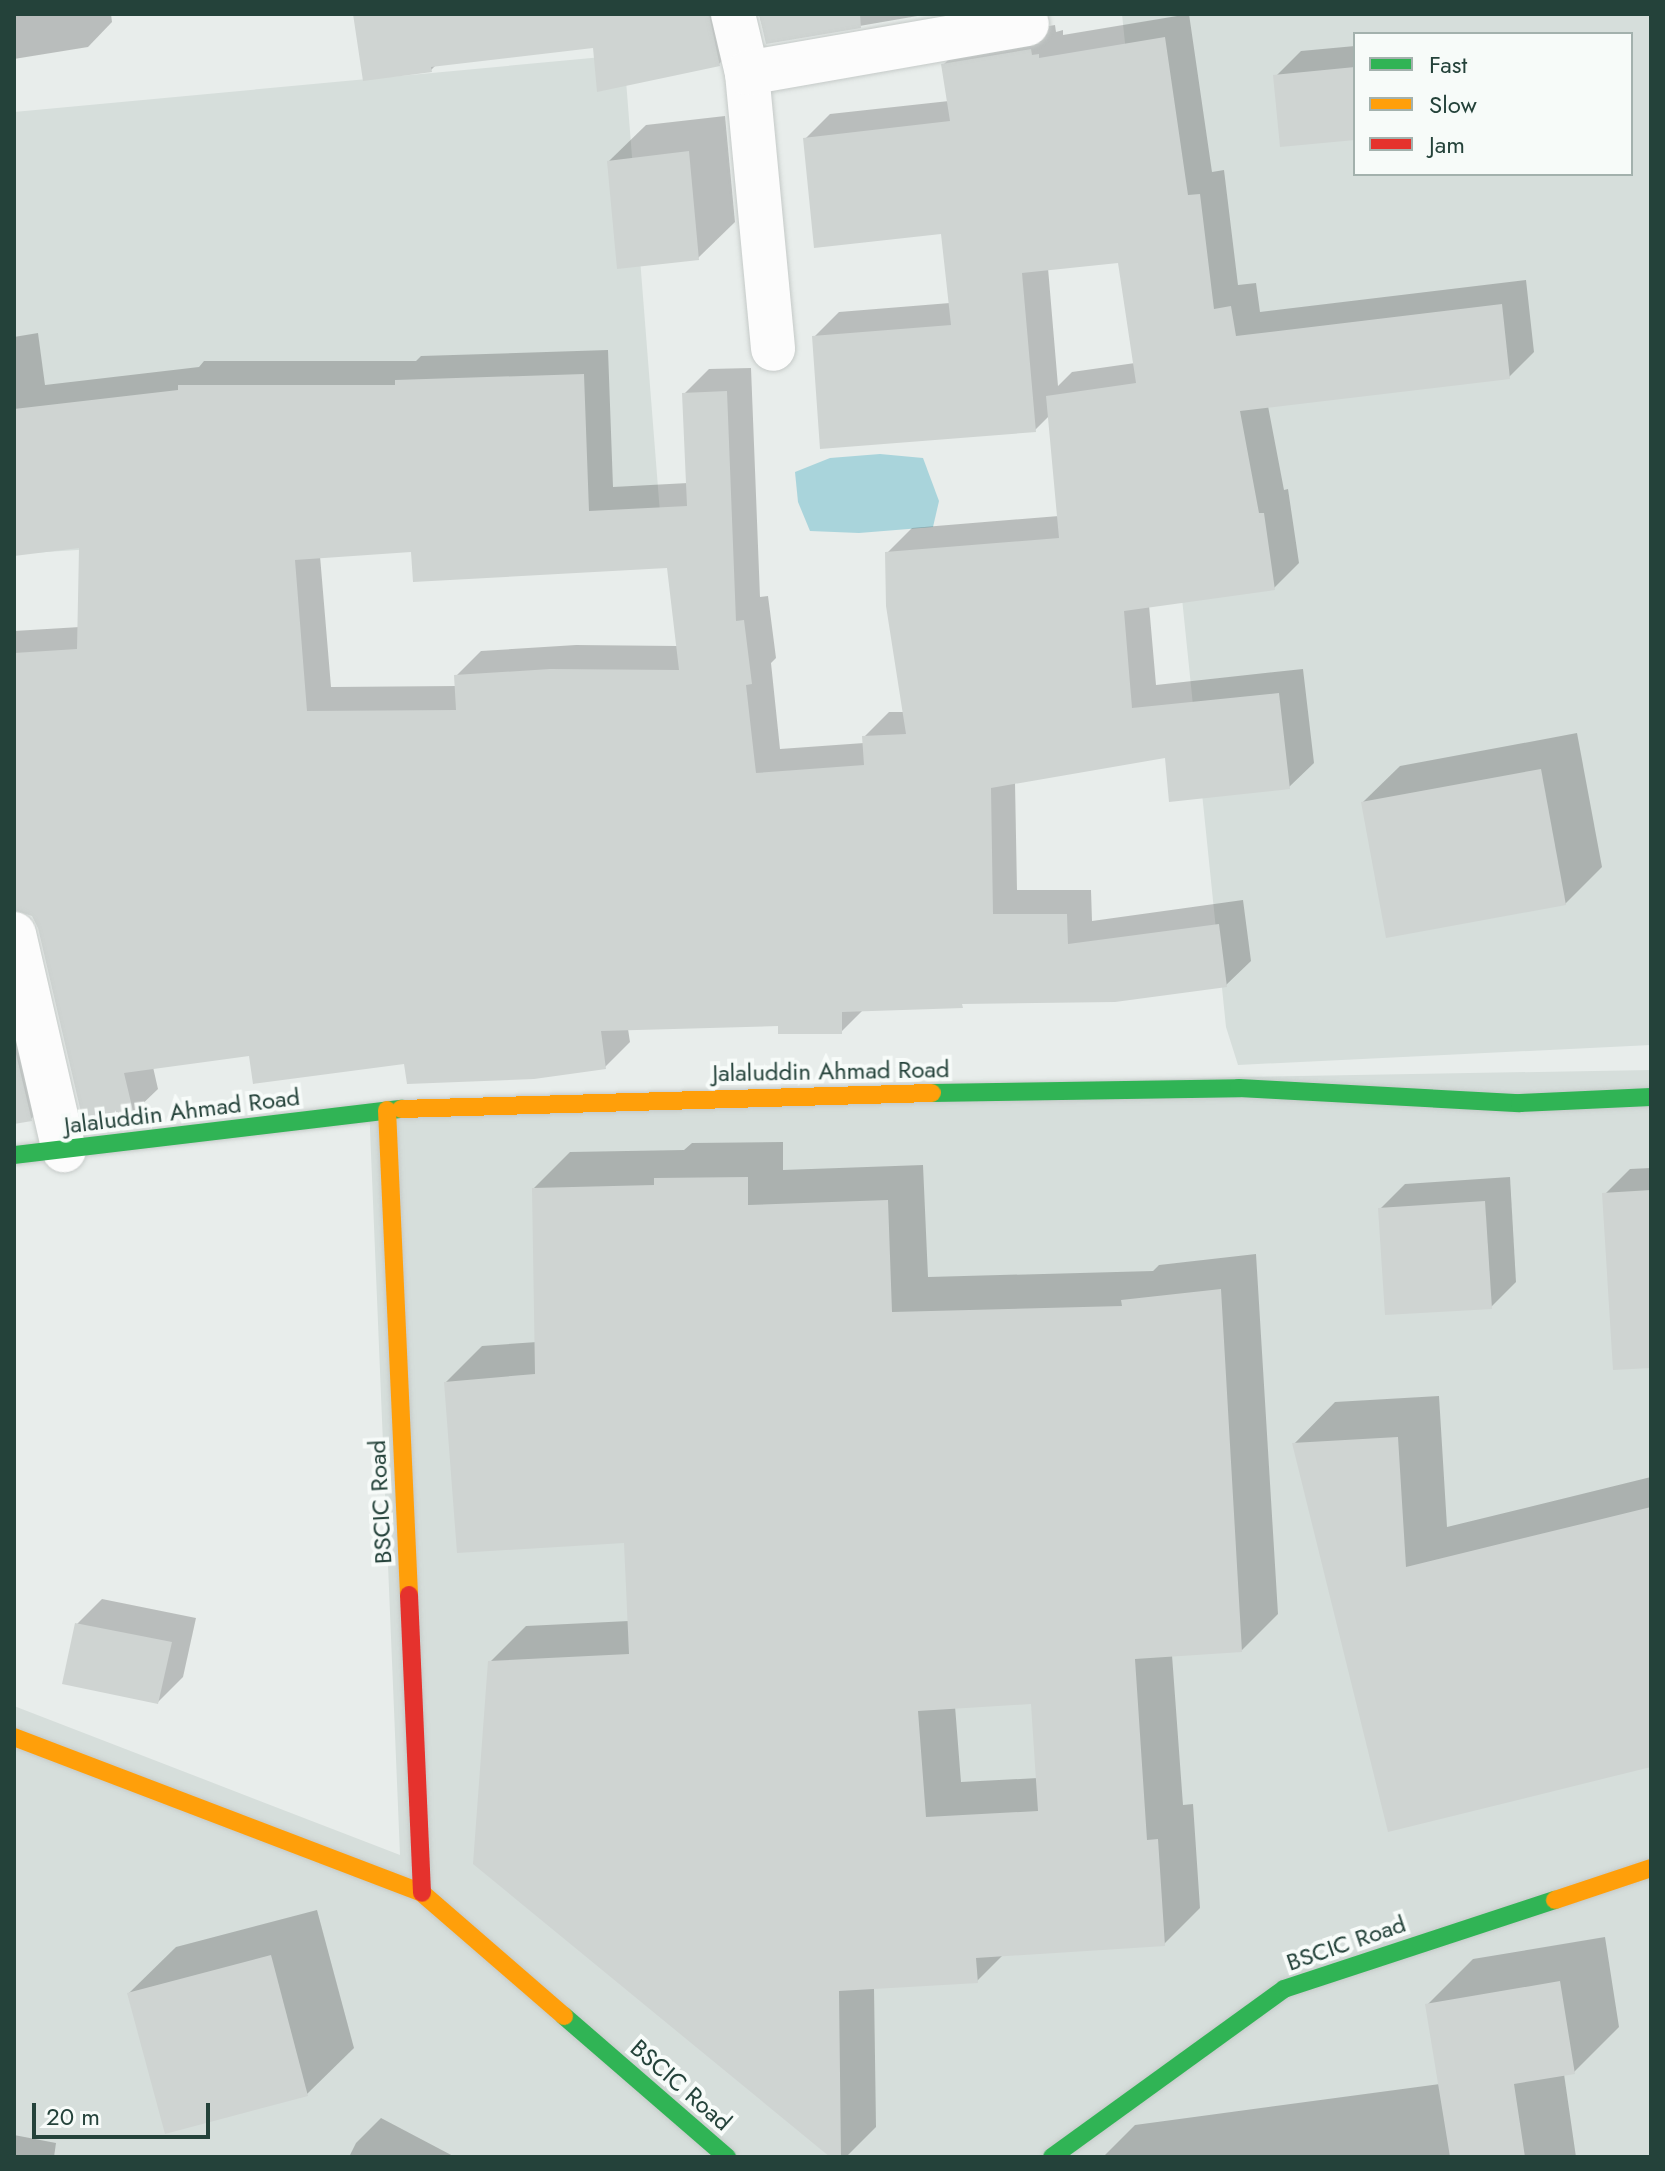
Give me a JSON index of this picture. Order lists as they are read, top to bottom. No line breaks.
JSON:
{"streets":{"street":["Jalaluddin Ahmad Road","BSCIC Road"]},"crossings":[["Jalaluddin Ahmad Road","BSCIC Road"]],"legend":["Fast","Slow","Jam"],"scale_bar":"20 m"}
